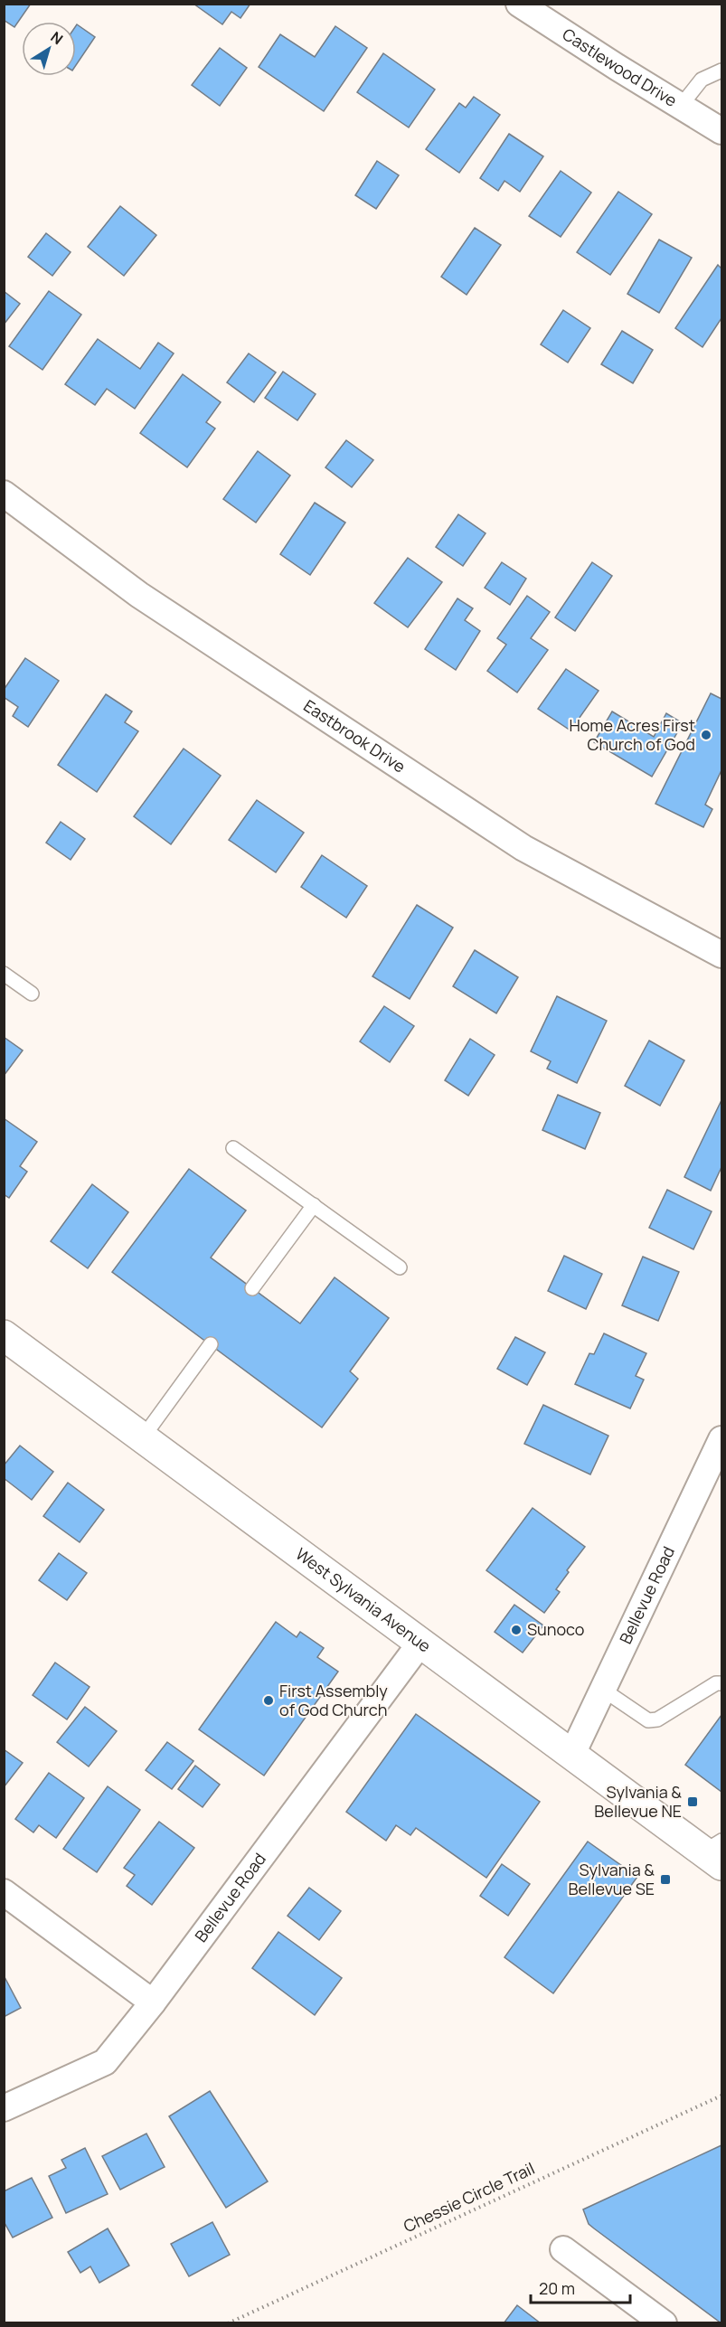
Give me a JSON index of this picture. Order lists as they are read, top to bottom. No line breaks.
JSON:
{"streets":{"main road":["West Sylvania Avenue"],"street":["Castlewood Drive","Eastbrook Drive","Bellevue Road"],"path":["Chessie Circle Trail"]},"crossings":[["Bellevue Road","West Sylvania Avenue"]],"places":{"other":["Home Acres First Church of God","Sunoco","First Assembly of God Church"],"transit":["Sylvania & Bellevue NE","Sylvania & Bellevue SE"]},"scale_bar":"20 m","north":"top right"}
